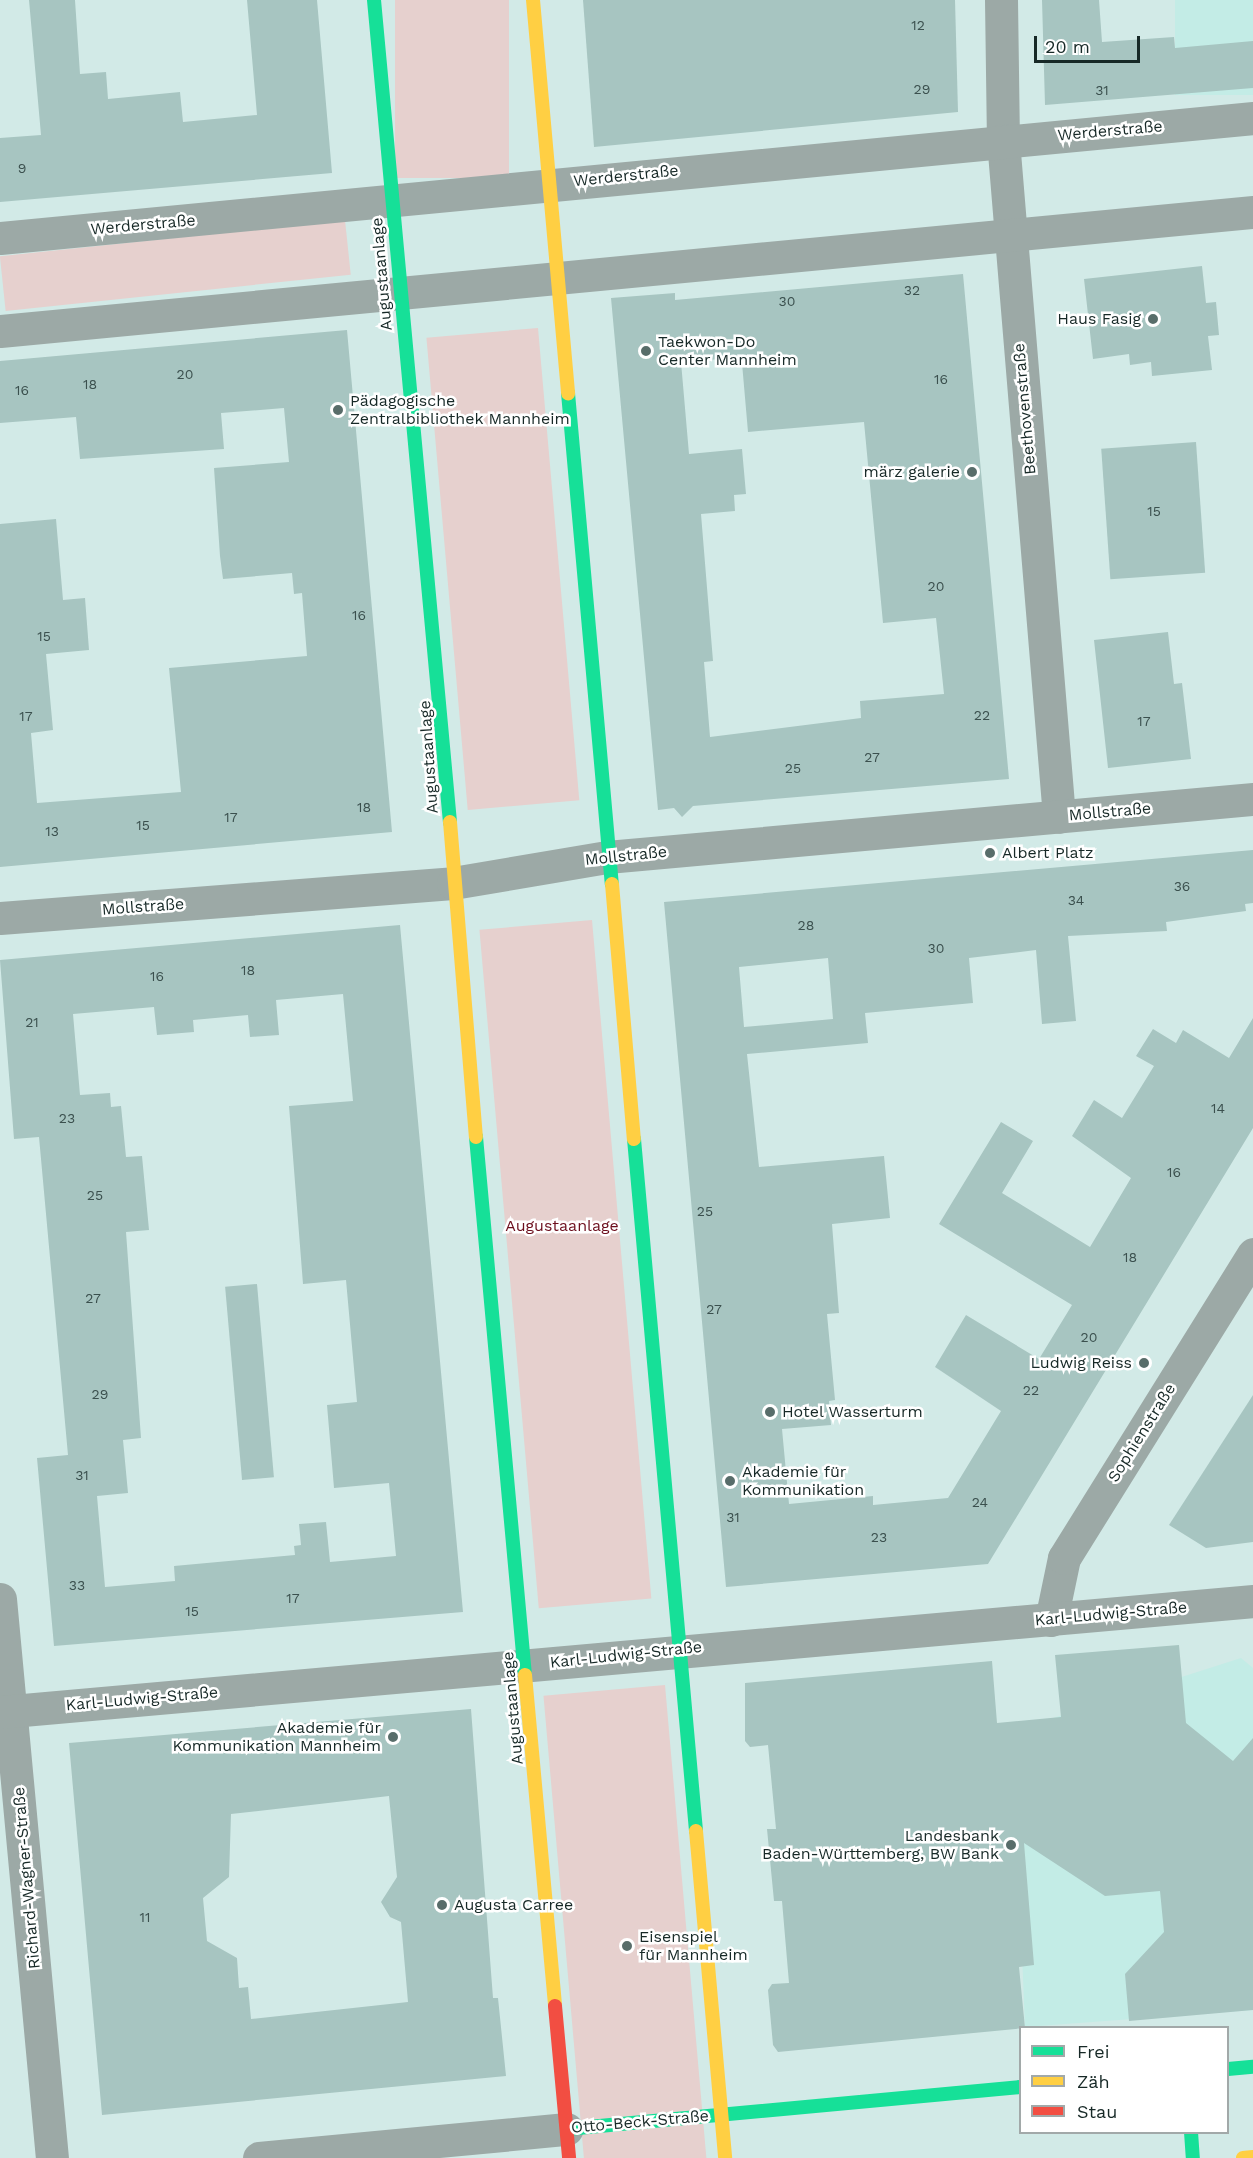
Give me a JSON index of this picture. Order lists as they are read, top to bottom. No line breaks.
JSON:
{"streets":{"main road":["Augustaanlage","Otto-Beck-Straße"],"street":["Werderstraße","Beethovenstraße","Mollstraße","Sophienstraße","Karl-Ludwig-Straße","Richard-Wagner-Straße"]},"crossings":[["Werderstraße","Augustaanlage"],["Werderstraße","Beethovenstraße"],["Augustaanlage","Mollstraße"],["Augustaanlage","Karl-Ludwig-Straße"],["Augustaanlage","Otto-Beck-Straße"],["Beethovenstraße","Mollstraße"],["Sophienstraße","Karl-Ludwig-Straße"],["Karl-Ludwig-Straße","Richard-Wagner-Straße"]],"parks":["Augustaanlage"],"places":["Haus Fasig","Taekwon-Do Center Mannheim","Pädagogische Zentralbibliothek Mannheim","märz galerie","Albert Platz","Ludwig Reiss","Hotel Wasserturm","Akademie für Kommunikation","Akademie für Kommunikation Mannheim","Landesbank Baden-Württemberg, BW Bank","Augusta Carree","Eisenspiel für Mannheim"],"house_numbers":["12","29","31","9","32","30","20","16","18","16","15","20","16","15","22","17","17","27","25","18","17","15","13","36","34","28","30","18","16","21","14","23","16","25","25","18","27","27","20","22","29","31","24","31","23","33","17","15","11"],"legend":["Frei","Zäh","Stau"],"scale_bar":"20 m"}
